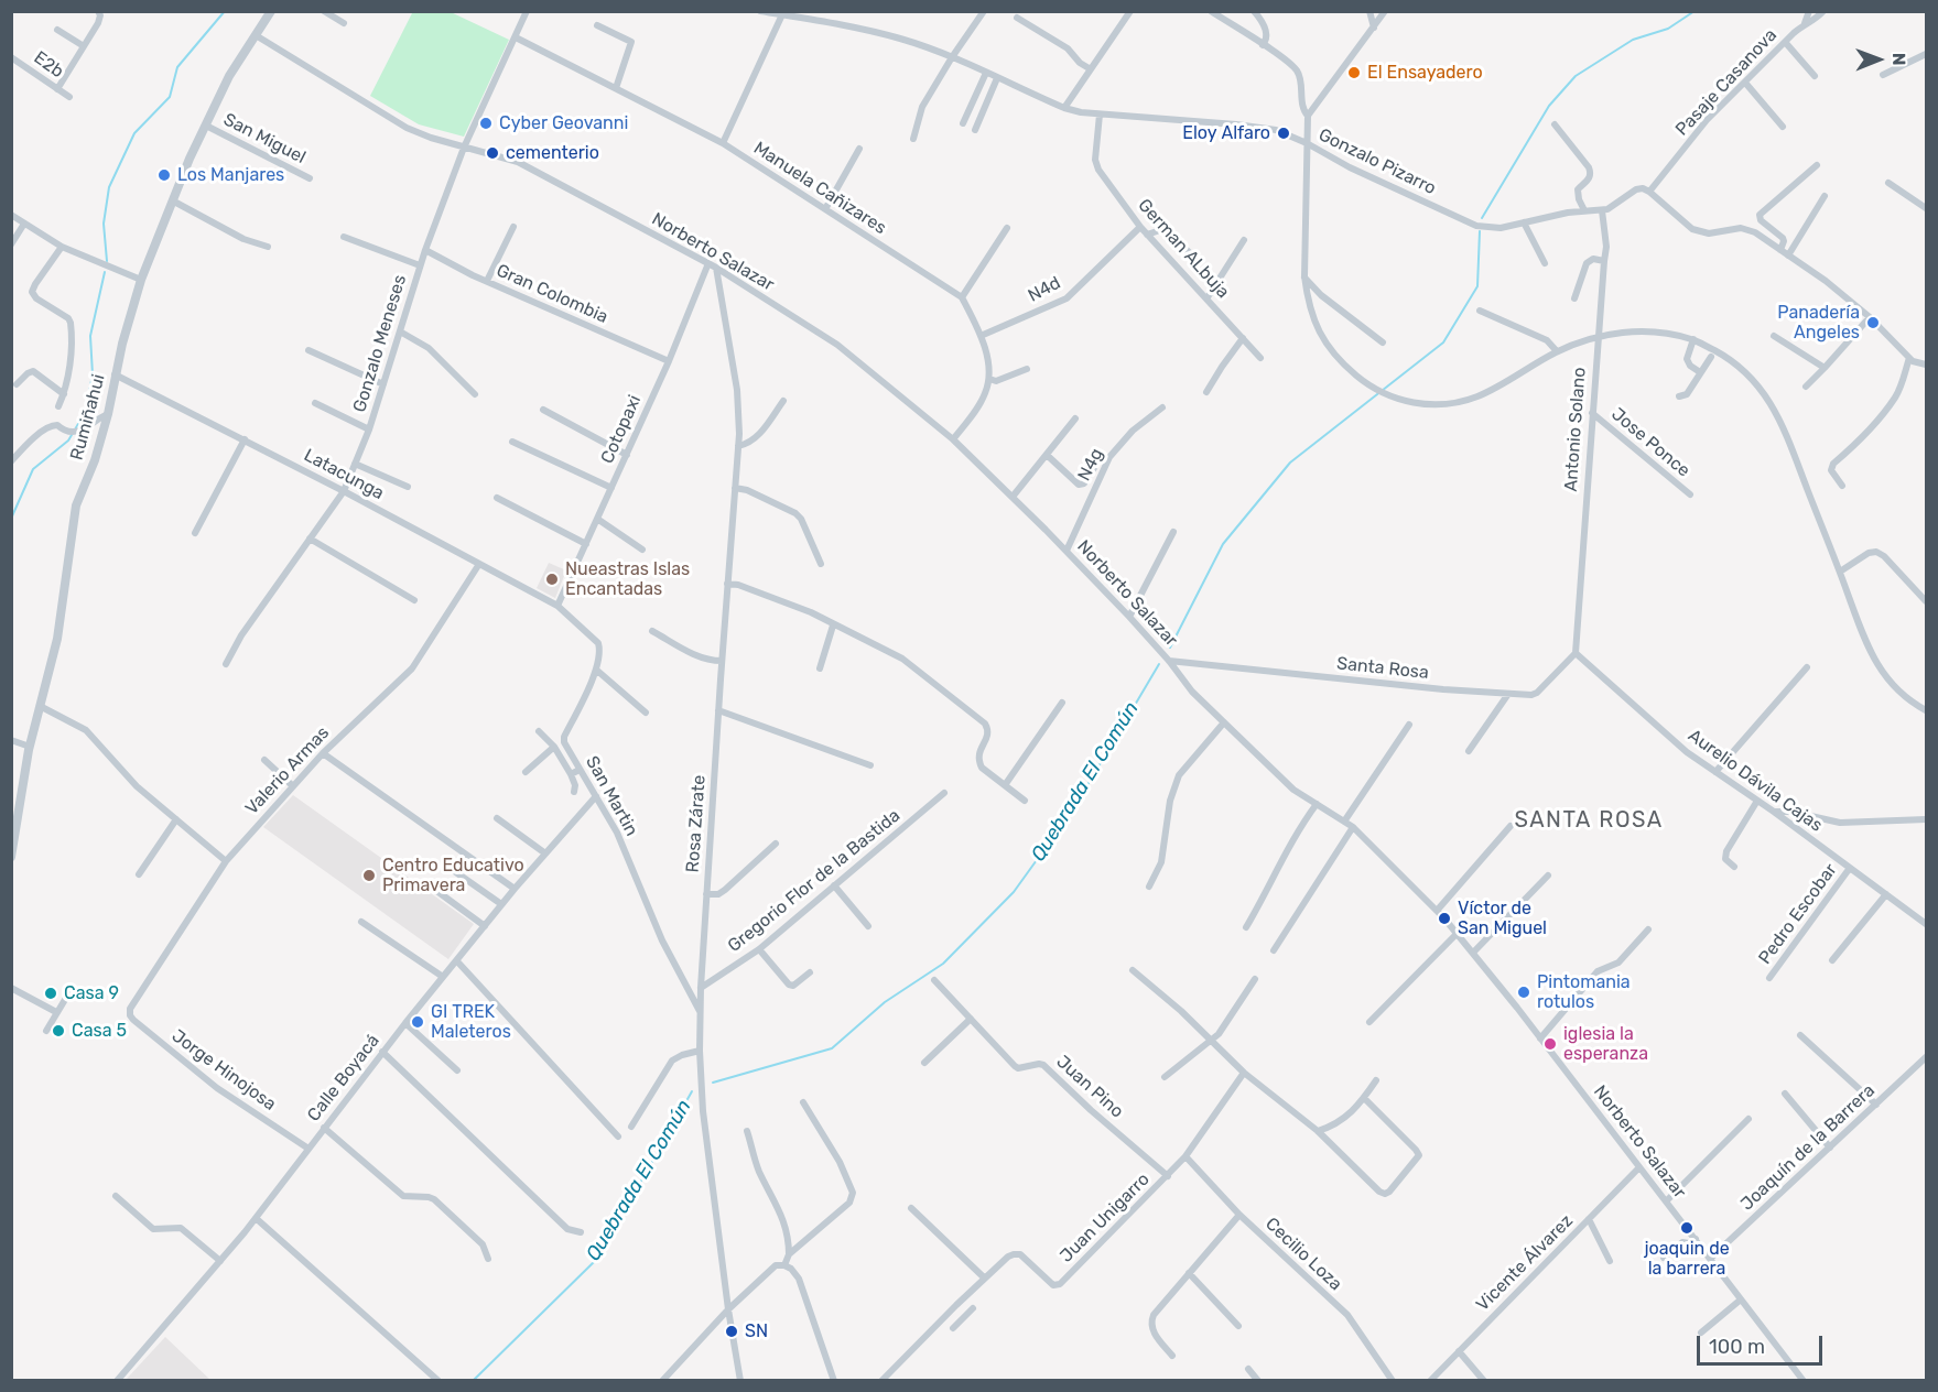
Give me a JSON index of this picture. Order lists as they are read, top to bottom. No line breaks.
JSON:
{"streets":{"street":["E2b","Pasaje Casanova","San Miguel","Gonzalo Pizarro","Manuela Cañizares","German ALbuja","Norberto Salazar","N4d","Gran Colombia","Gonzalo Meneses","Rumiñahui","Cotopaxi","Antonio Solano","Jose Ponce","N4g","Latacunga","Santa Rosa","Valerio Armas","Aurelio Dávila Cajas","San Martin","Rosa Zárate","Gregorio Flor de la Bastida","Pedro Escobar","Jorge Hinojosa","Calle Boyacá","Juan Pino","Joaquín de la Barrera","Juan Unigarro","Cecilio Loza","Vicente Álvarez"]},"crossings":[["San Miguel","Rumiñahui"],["Gonzalo Pizarro","German ALbuja"],["Gonzalo Pizarro","Antonio Solano"],["Manuela Cañizares","N4d"],["Manuela Cañizares","Gonzalo Meneses"],["German ALbuja","N4d"],["Norberto Salazar","Gonzalo Meneses"],["Norberto Salazar","Rumiñahui"],["Norberto Salazar","Cotopaxi"],["Norberto Salazar","N4g"],["Norberto Salazar","Santa Rosa"],["Norberto Salazar","Rosa Zárate"],["Norberto Salazar","Joaquín de la Barrera"],["Norberto Salazar","Vicente Álvarez"],["Gran Colombia","Gonzalo Meneses"],["Gran Colombia","Cotopaxi"],["Gonzalo Meneses","Latacunga"],["Rumiñahui","Latacunga"],["Cotopaxi","Latacunga"],["Cotopaxi","San Martin"],["Antonio Solano","Jose Ponce"],["Antonio Solano","Santa Rosa"],["Antonio Solano","Aurelio Dávila Cajas"],["Latacunga","Valerio Armas"],["Latacunga","San Martin"],["Santa Rosa","Aurelio Dávila Cajas"],["Valerio Armas","Jorge Hinojosa"],["Aurelio Dávila Cajas","Pedro Escobar"],["San Martin","Rosa Zárate"],["San Martin","Calle Boyacá"],["Rosa Zárate","Gregorio Flor de la Bastida"],["Jorge Hinojosa","Calle Boyacá"],["Juan Pino","Juan Unigarro"],["Juan Unigarro","Cecilio Loza"]],"districts":["SANTA ROSA"],"water":["Quebrada El Común"],"places":["El Ensayadero","Cyber Geovanni","Eloy Alfaro","cementerio","Los Manjares","Panadería Angeles","Nueastras Islas Encantadas","Centro Educativo Primavera","Víctor de San Miguel","Pintomania rotulos","Casa 9","GI TREK Maleteros","Casa 5","iglesia la esperanza","joaquin de la barrera","SN"],"scale_bar":"100 m","north":"right"}
